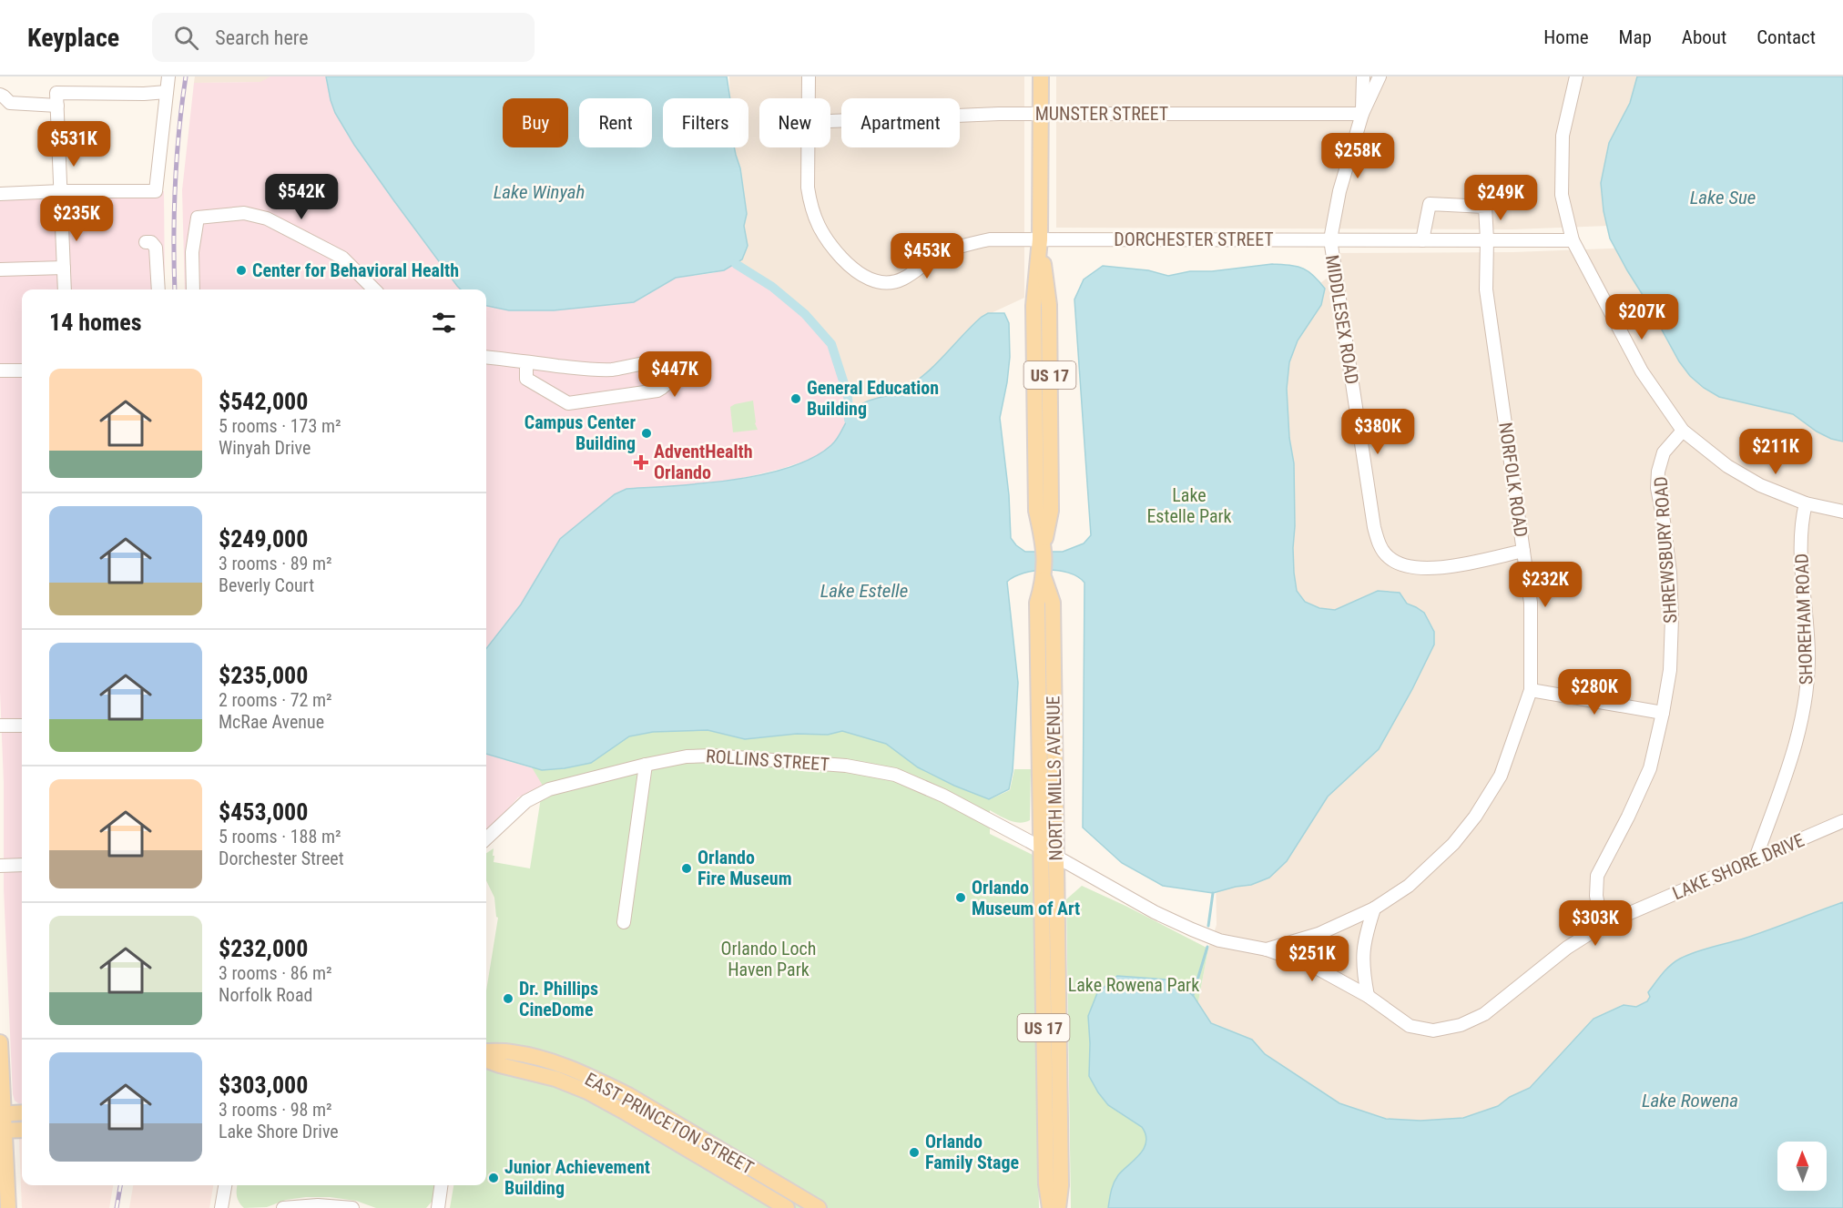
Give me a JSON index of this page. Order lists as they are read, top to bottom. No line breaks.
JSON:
{"streets":{"main road":["US 17","NORTH MILLS AVENUE","EAST PRINCETON STREET"],"street":["MUNSTER STREET","DORCHESTER STREET","MIDDLESEX ROAD","NORFOLK ROAD","SHREWSBURY ROAD","SHOREHAM ROAD","ROLLINS STREET","LAKE SHORE DRIVE"]},"crossings":[["MUNSTER STREET","MIDDLESEX ROAD"],["MUNSTER STREET","NORTH MILLS AVENUE"],["DORCHESTER STREET","MIDDLESEX ROAD"],["DORCHESTER STREET","NORFOLK ROAD"],["DORCHESTER STREET","NORTH MILLS AVENUE"],["MIDDLESEX ROAD","NORFOLK ROAD"],["NORFOLK ROAD","LAKE SHORE DRIVE"],["SHREWSBURY ROAD","LAKE SHORE DRIVE"],["SHOREHAM ROAD","LAKE SHORE DRIVE"],["ROLLINS STREET","NORTH MILLS AVENUE"],["ROLLINS STREET","LAKE SHORE DRIVE"],["NORTH MILLS AVENUE","LAKE SHORE DRIVE"]],"water":["Lake Winyah","Lake Sue","Lake Estelle","Lake Rowena"],"parks":["Lake Estelle Park","Orlando Loch Haven Park","Lake Rowena Park"],"places":{"other":["Center for Behavioral Health","General Education Building","Campus Center Building","Orlando Fire Museum","Orlando Museum of Art","Dr. Phillips CineDome","Orlando Family Stage","Junior Achievement Building"],"health":["AdventHealth Orlando"]},"north":"top","page":{"header":"Keyplace","search":"Search here","nav":["Home","Map","About","Contact"],"chip":["Buy","Rent","Filters","New","Apartment"],"price":["$531K","$258K","$542K","$249K","$235K","$453K","$207K","$447K","$380K","$211K","$232K","$280K","$303K","$251K"],"heading":"14 homes","list":[{"name":"$542,000","note":"5 rooms · 173 m² · Winyah Drive"},{"name":"$249,000","note":"3 rooms · 89 m² · Beverly Court"},{"name":"$235,000","note":"2 rooms · 72 m² · McRae Avenue"},{"name":"$453,000","note":"5 rooms · 188 m² · Dorchester Street"},{"name":"$232,000","note":"3 rooms · 86 m² · Norfolk Road"},{"name":"$303,000","note":"3 rooms · 98 m² · Lake Shore Drive"}]}}
